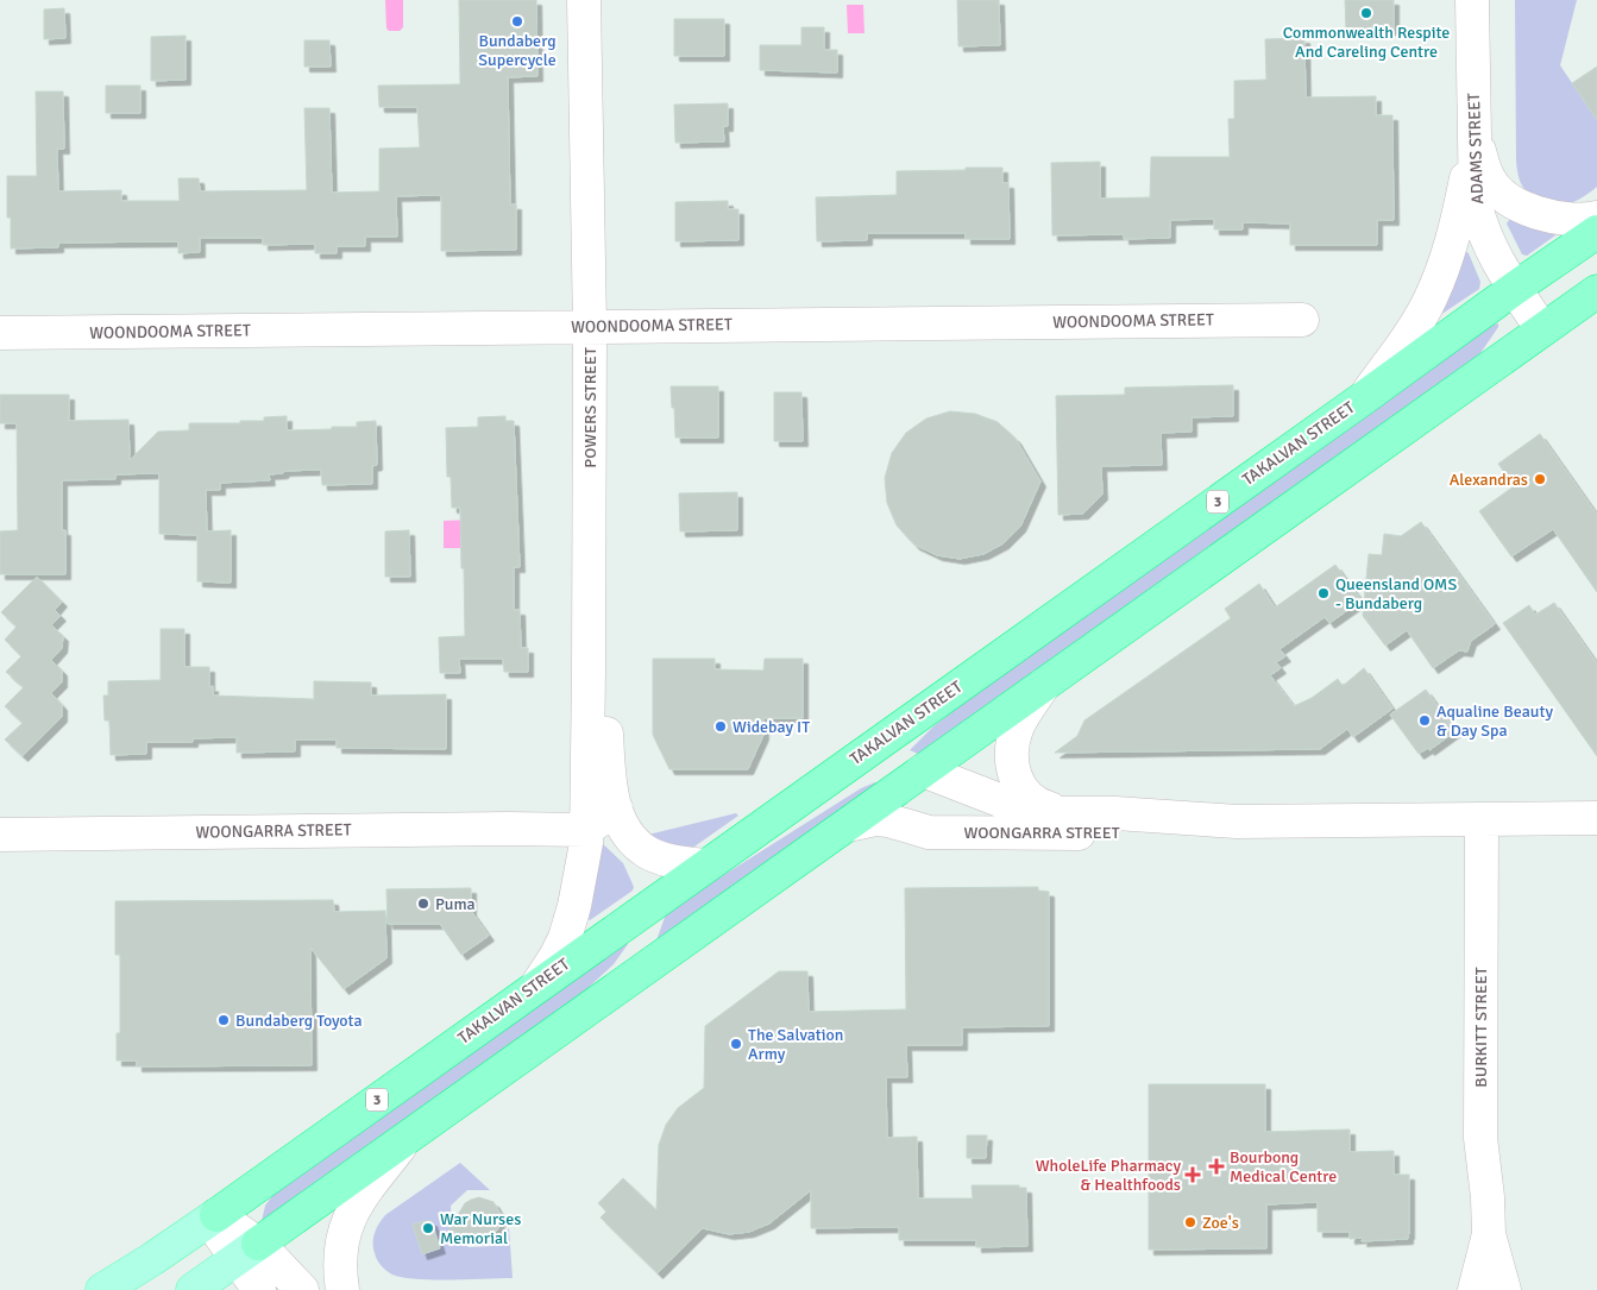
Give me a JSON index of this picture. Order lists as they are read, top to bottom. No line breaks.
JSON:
{"streets":{"highway":["TAKALVAN STREET","3"],"street":["ADAMS STREET","WOONDOOMA STREET","POWERS STREET","WOONGARRA STREET","BURKITT STREET"]},"crossings":[["ADAMS STREET","TAKALVAN STREET"],["WOONDOOMA STREET","POWERS STREET"],["POWERS STREET","TAKALVAN STREET"],["POWERS STREET","WOONGARRA STREET"],["TAKALVAN STREET","3"],["WOONGARRA STREET","BURKITT STREET"]],"places":{"other":["Commonwealth Respite And Careling Centre","Bundaberg Supercycle","Alexandras","Queensland OMS - Bundaberg","Aqualine Beauty & Day Spa","Widebay IT","Puma","Bundaberg Toyota","The Salvation Army","Zoe's","War Nurses Memorial"],"health":["Bourbong Medical Centre","WholeLife Pharmacy & Healthfoods"]}}
